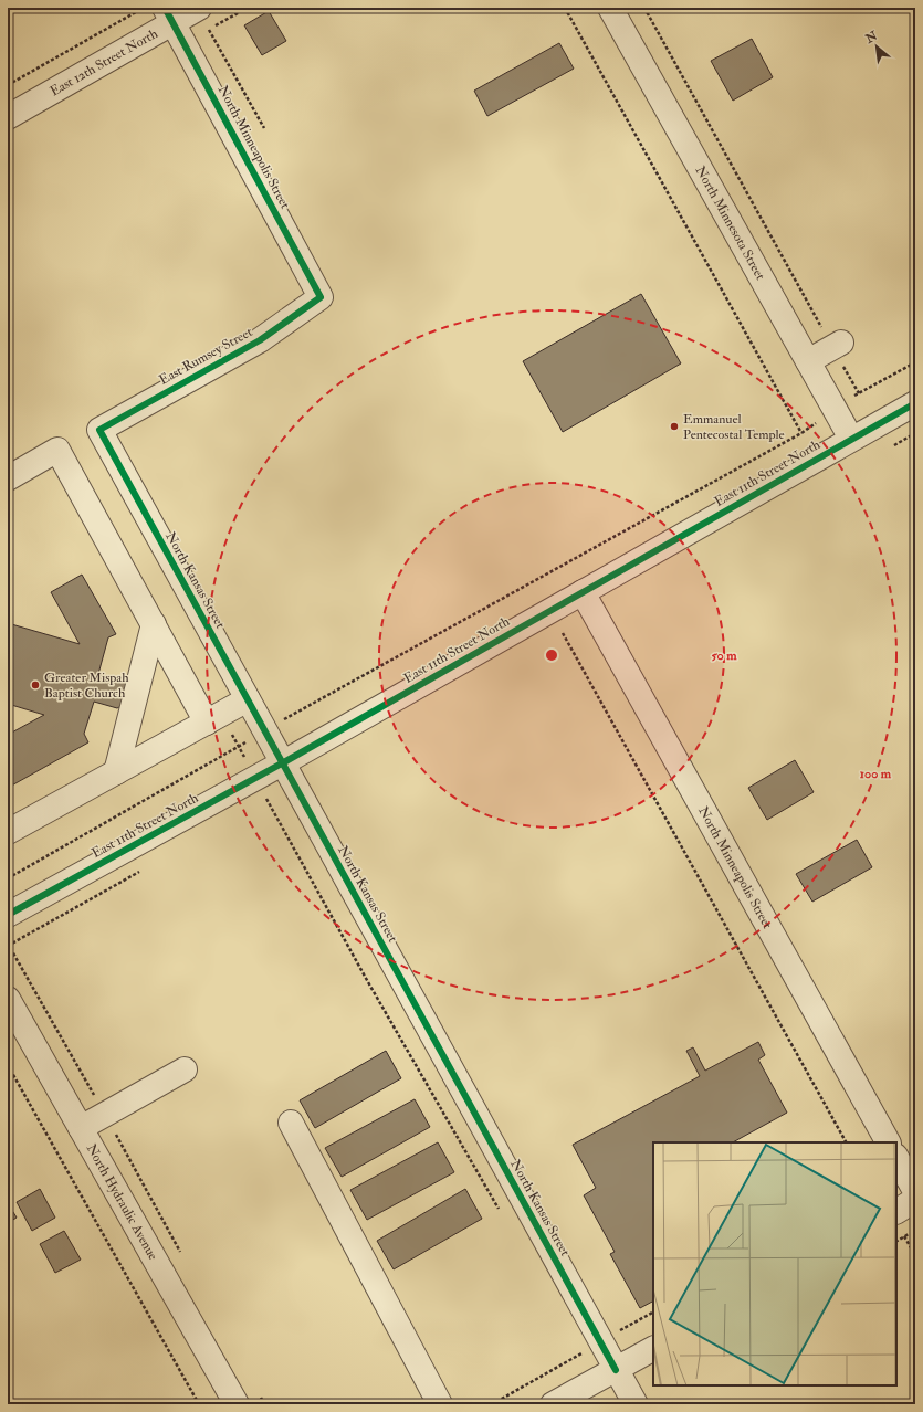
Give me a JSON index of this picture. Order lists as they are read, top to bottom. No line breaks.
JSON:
{"streets":{"street":["East 12th Street North","North Minneapolis Street","North Minnesota Street","East Rumsey Street","East 11th Street North","North Kansas Street","North Hydraulic Avenue"]},"crossings":[["East 12th Street North","North Minneapolis Street"],["North Minneapolis Street","East Rumsey Street"],["North Minneapolis Street","East 11th Street North"],["North Minnesota Street","East 11th Street North"],["East Rumsey Street","North Kansas Street"],["East 11th Street North","North Kansas Street"]],"places":["Emmanuel Pentecostal Temple","Greater Mispah Baptist Church"],"north":"top left","rings":["50 m","100 m"]}
